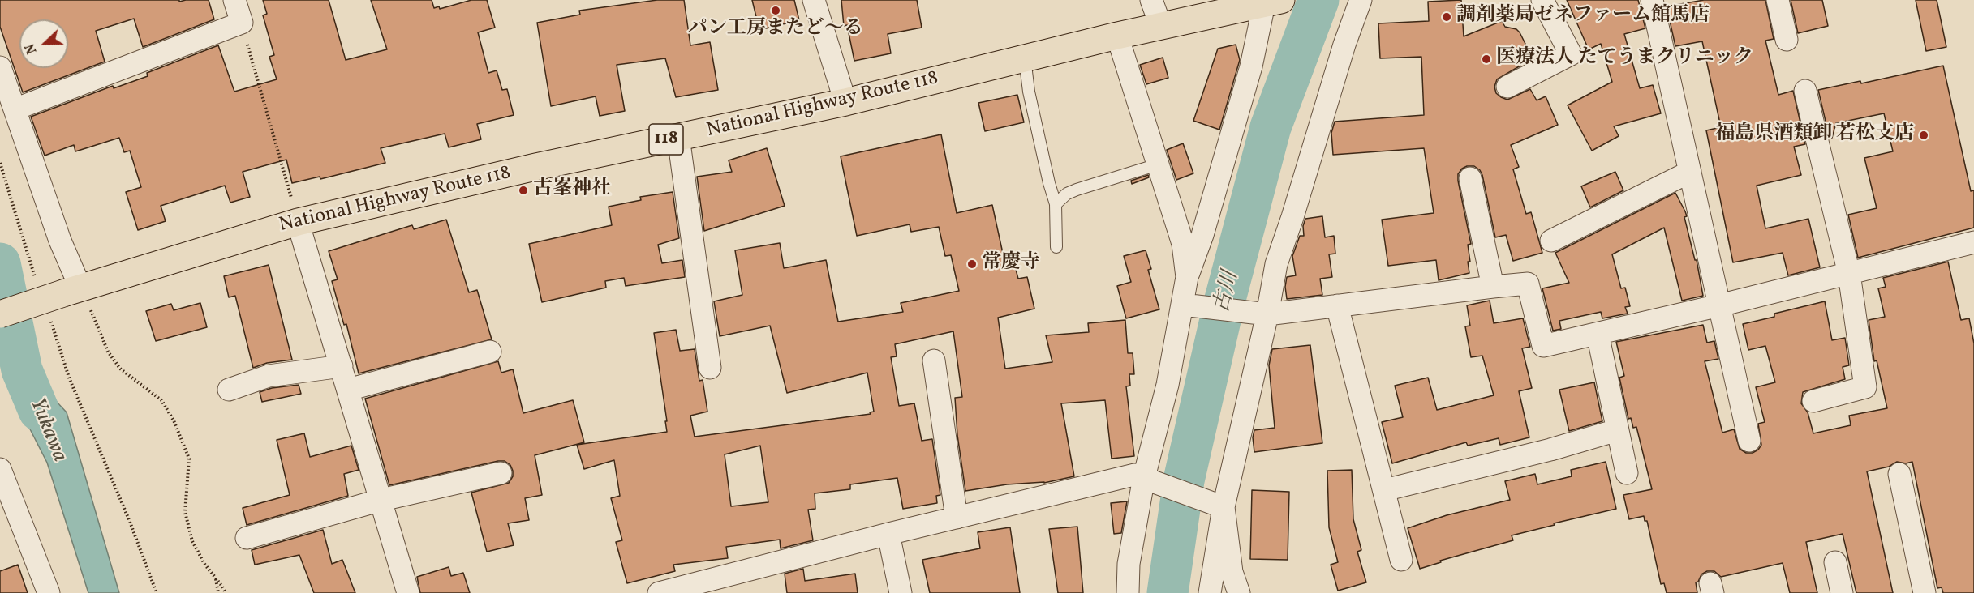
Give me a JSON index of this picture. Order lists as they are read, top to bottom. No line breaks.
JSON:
{"streets":{"highway":["National Highway Route 118","118"]},"water":["古川","Yukawa"],"places":["パン工房またど～る","調剤薬局ゼネファーム館馬店","医療法人 たてうまクリニック","福島県酒類卸 若松支店","古峯神社","常慶寺"],"north":"left"}
